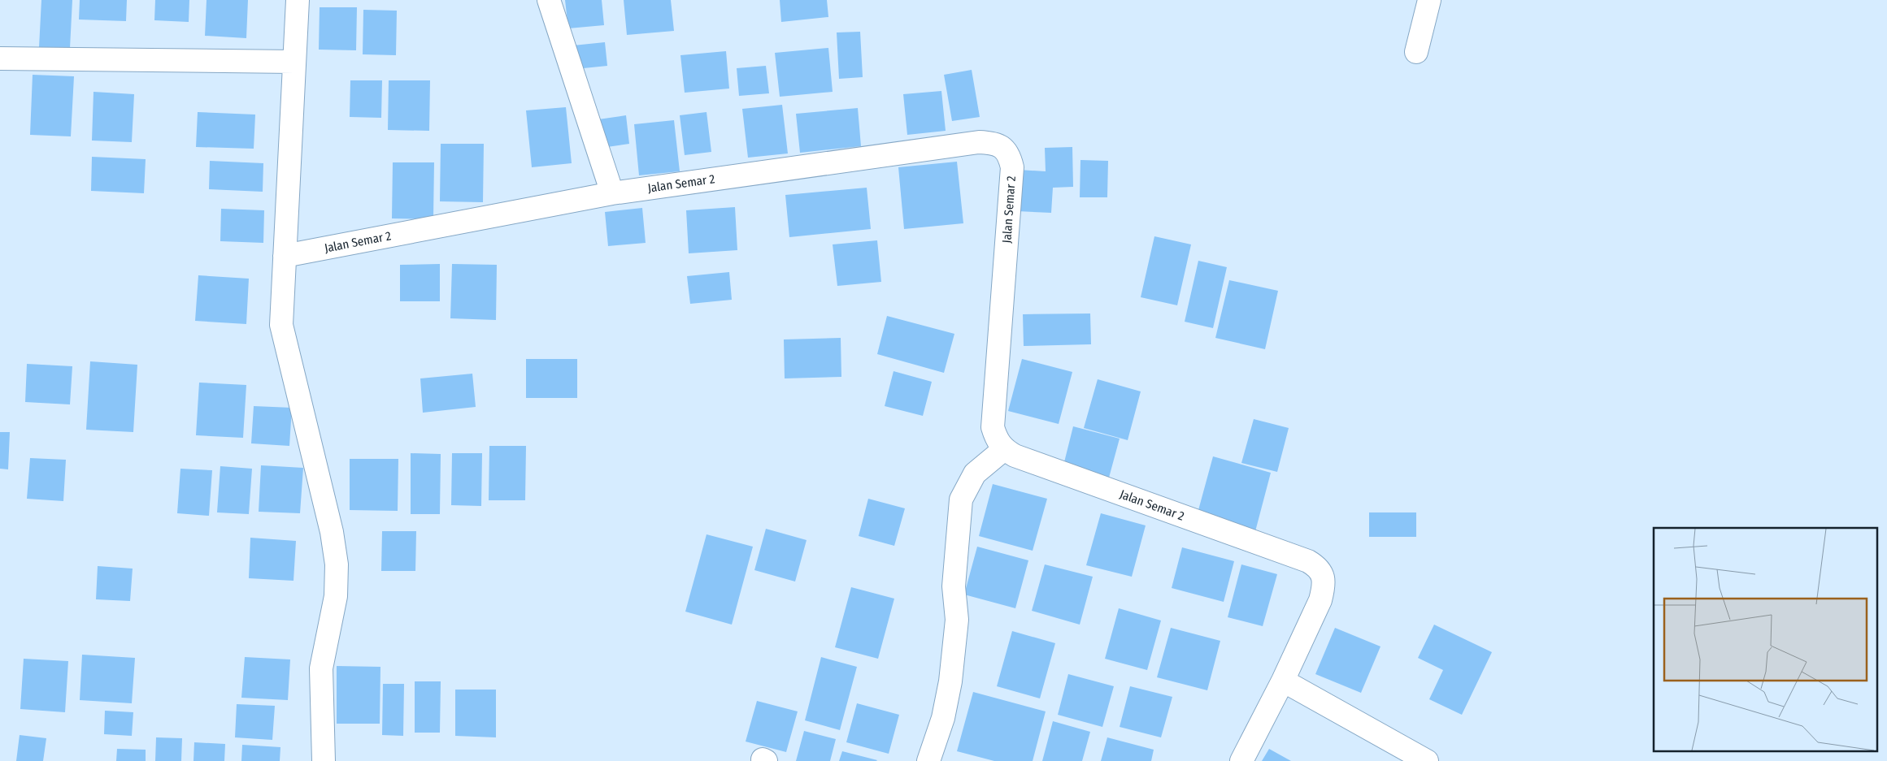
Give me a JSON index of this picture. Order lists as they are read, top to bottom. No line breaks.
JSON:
{"streets":{"street":["Jalan Semar 2"]}}
